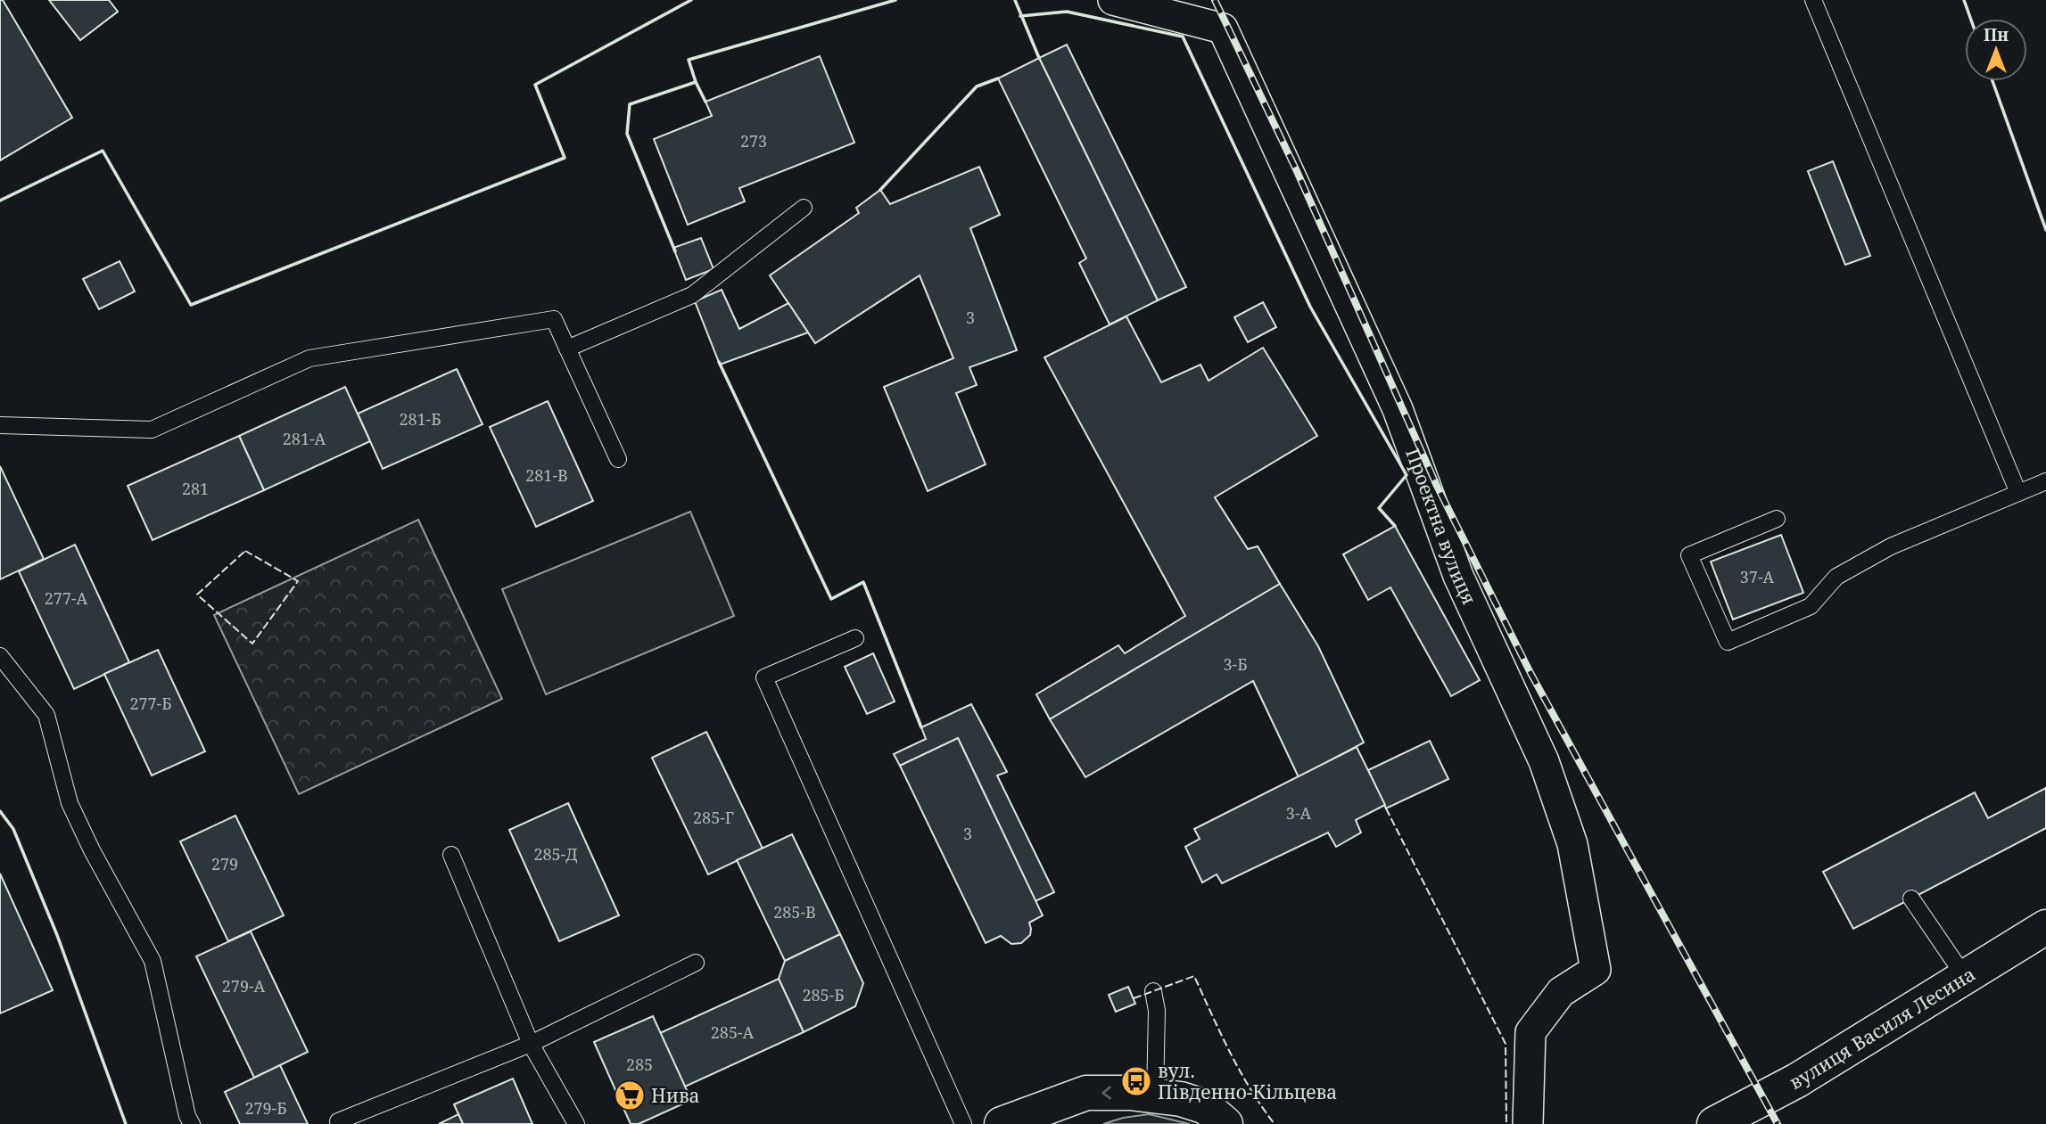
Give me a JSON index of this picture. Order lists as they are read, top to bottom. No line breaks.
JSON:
{"streets":{"street":["Проектна вулиця","вулиця Василя Лесина"]},"places":{"bus stop":["вул. Південно-Кільцева"],"supermarket":["Нива"]},"house_numbers":["273","3","281-Б","281-А","281-В","281","37-А","277-А","3-Б","277-Б","3-А","285-Г","3","285-Д","279","285-В","279-А","285-Б","285-А","285","279-Б"],"north":"top"}
